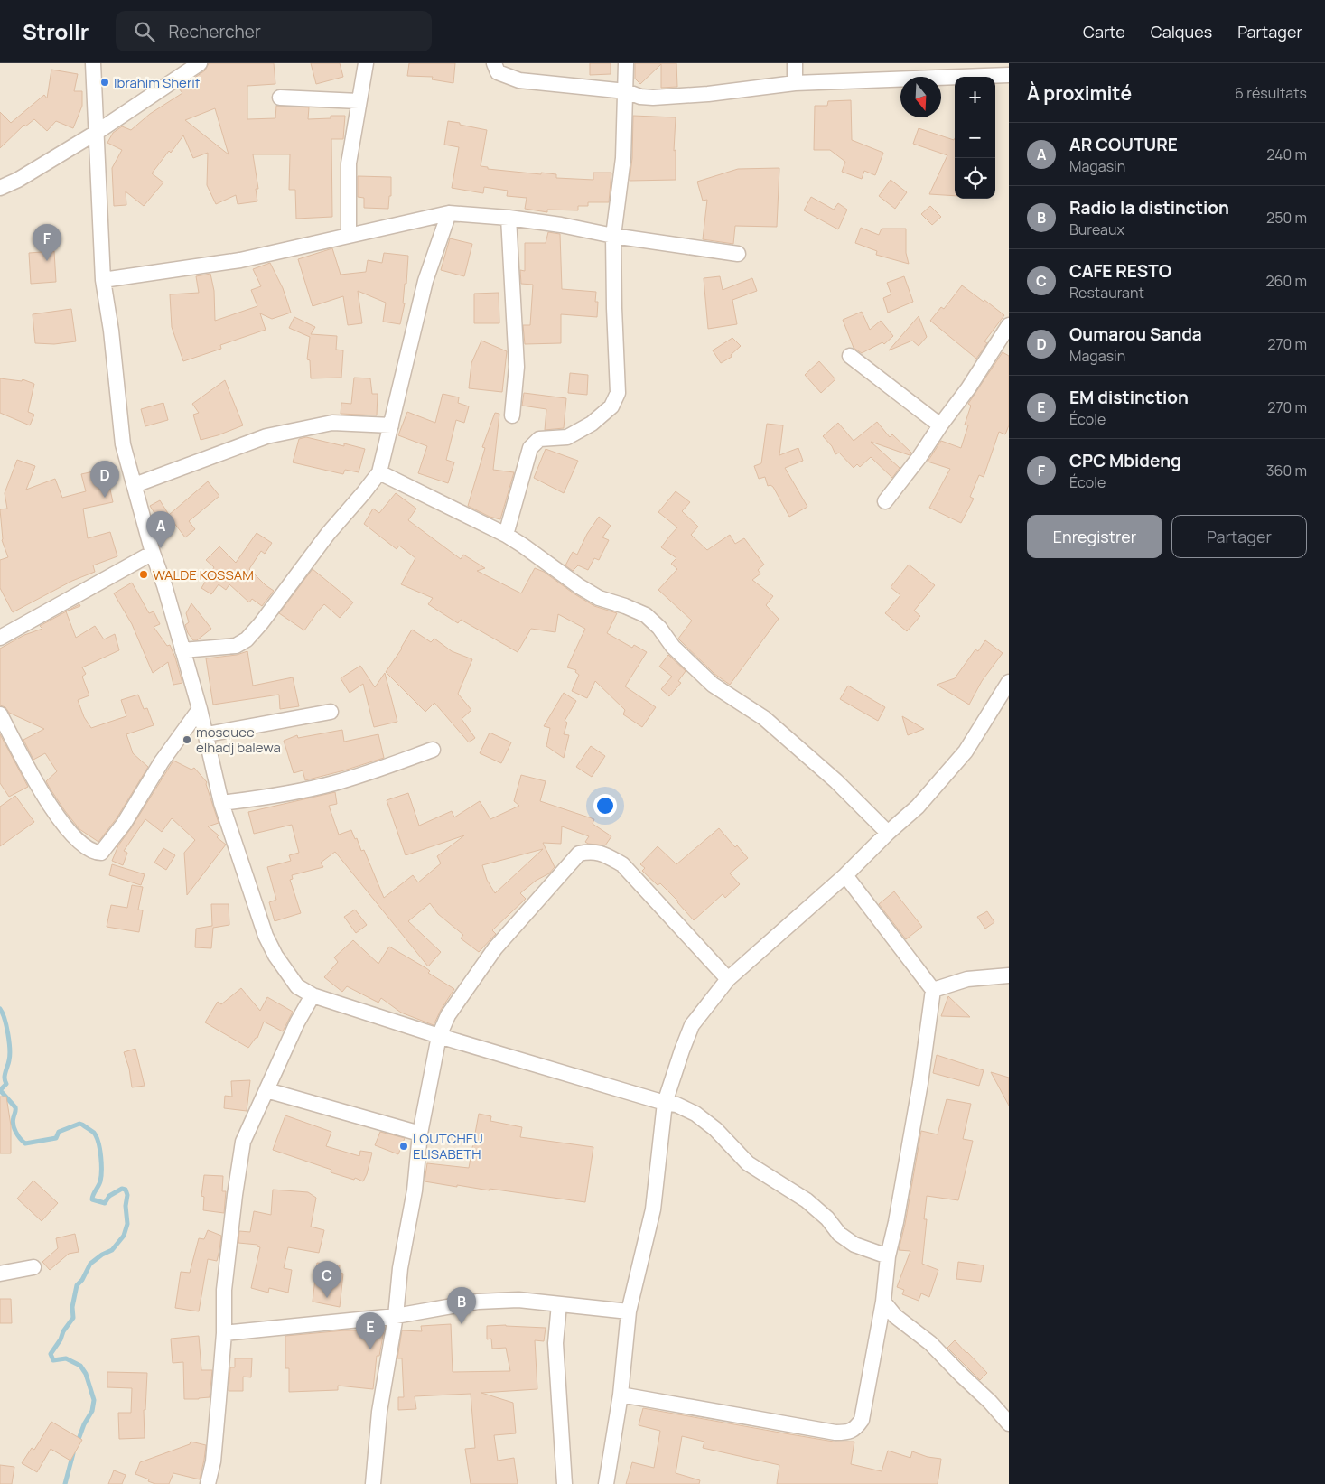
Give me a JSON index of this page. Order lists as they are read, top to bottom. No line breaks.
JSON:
{"places":["Ibrahim Sherif","WALDE KOSSAM","mosquee elhadj balewa","LOUTCHEU ELISABETH"],"north":"bottom","page":{"header":"Strollr","search":"Rechercher","nav":["Carte","Calques","Partager"],"heading":["À proximité","6 résultats"],"map_buttons":["+","−"],"list":[{"mark":"A","name":"AR COUTURE","note":"Magasin","value":"240 m"},{"mark":"B","name":"Radio la distinction","note":"Bureaux","value":"250 m"},{"mark":"C","name":"CAFE RESTO","note":"Restaurant","value":"260 m"},{"mark":"D","name":"Oumarou Sanda","note":"Magasin","value":"270 m"},{"mark":"E","name":"EM distinction","note":"École","value":"270 m"},{"mark":"F","name":"CPC Mbideng","note":"École","value":"360 m"}],"pins":["F","D","A","C","B","E"],"buttons":["Enregistrer","Partager"]}}
